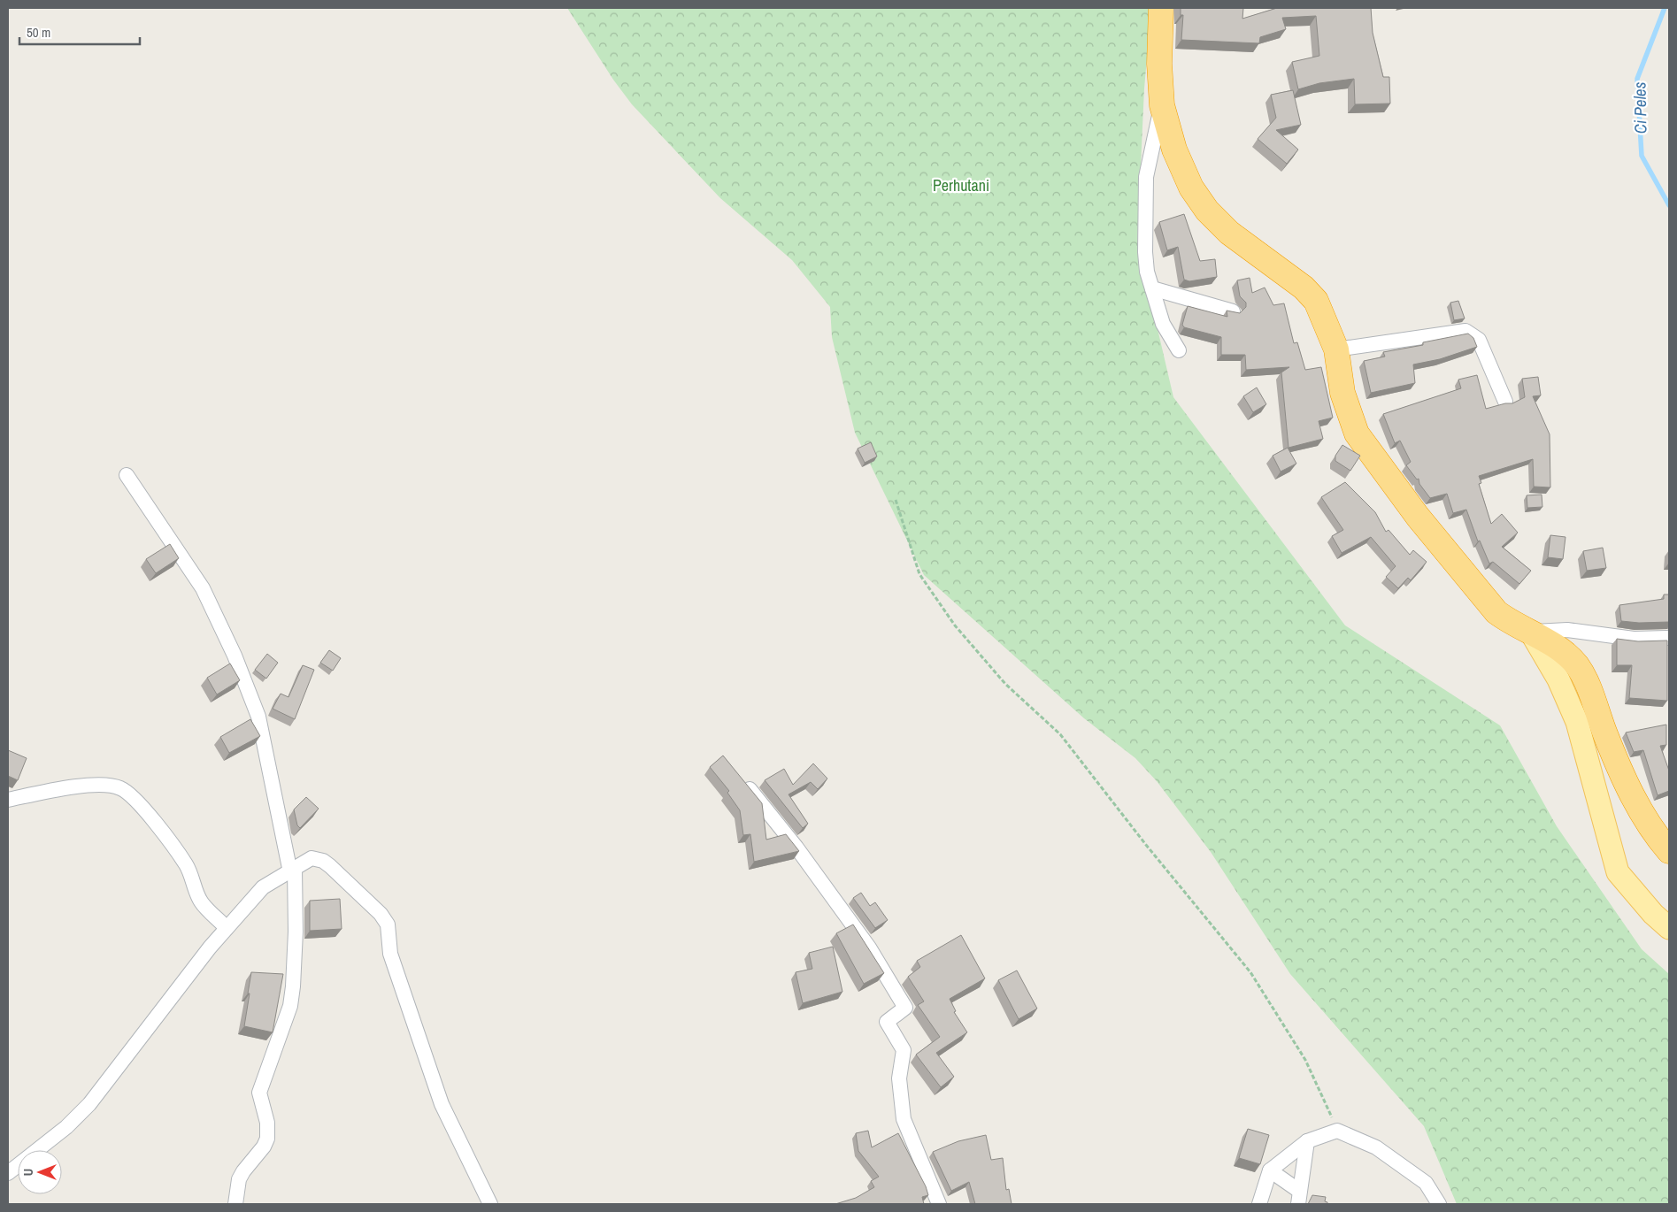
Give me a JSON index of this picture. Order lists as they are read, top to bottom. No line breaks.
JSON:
{"water":["Ci Peles"],"parks":["Perhutani"],"scale_bar":"50 m","north":"left"}
